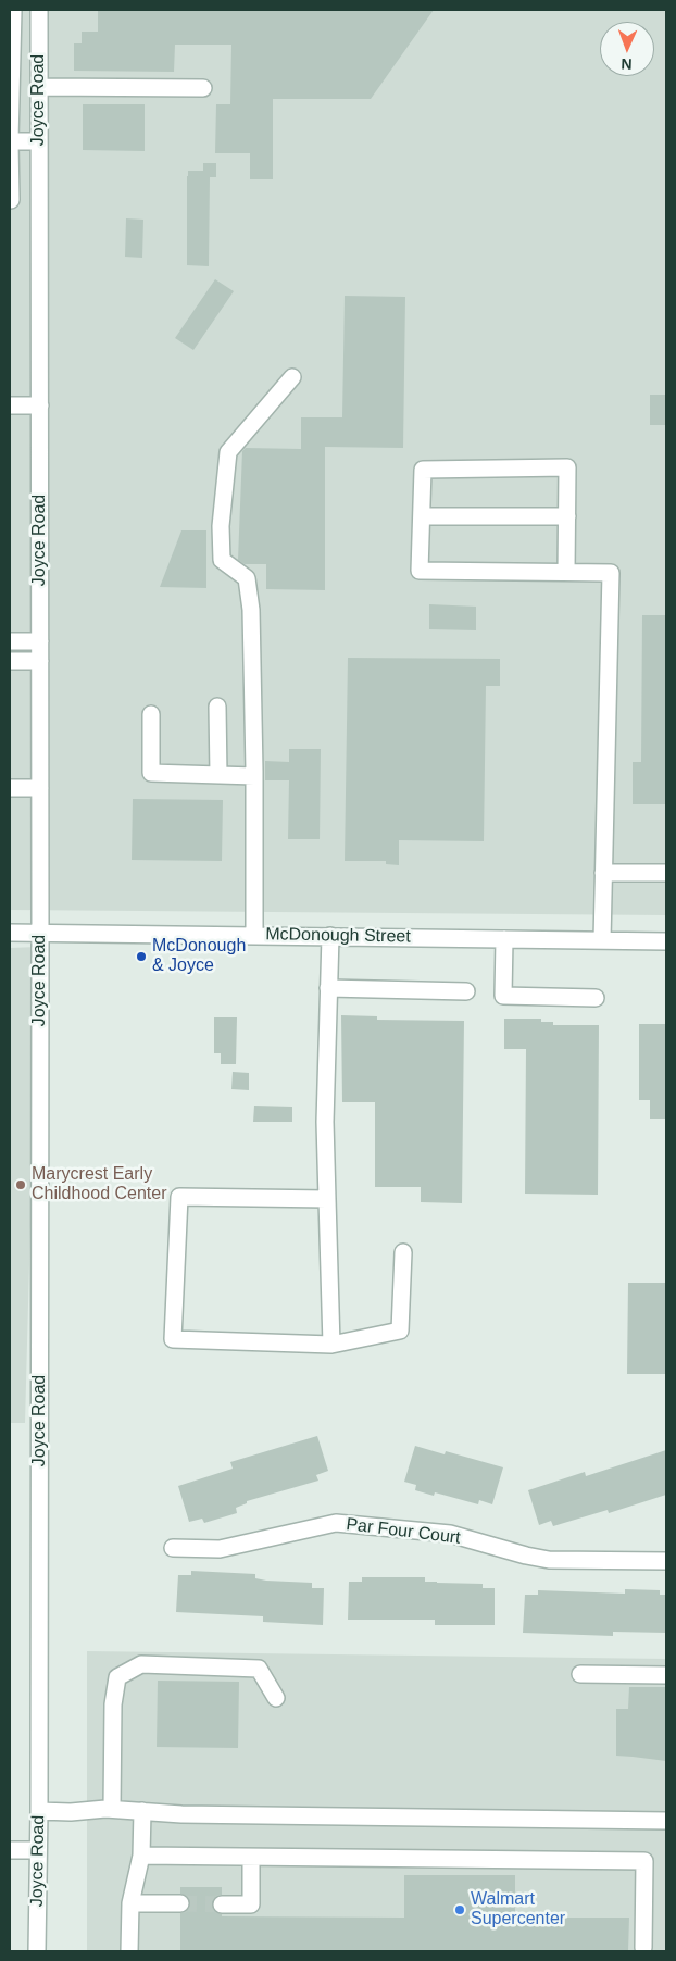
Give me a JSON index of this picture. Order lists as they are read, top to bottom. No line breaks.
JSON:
{"streets":{"street":["Joyce Road","McDonough Street","Par Four Court"]},"crossings":[["Joyce Road","McDonough Street"]],"places":["McDonough & Joyce","Marycrest Early Childhood Center","Walmart Supercenter"],"north":"bottom"}
